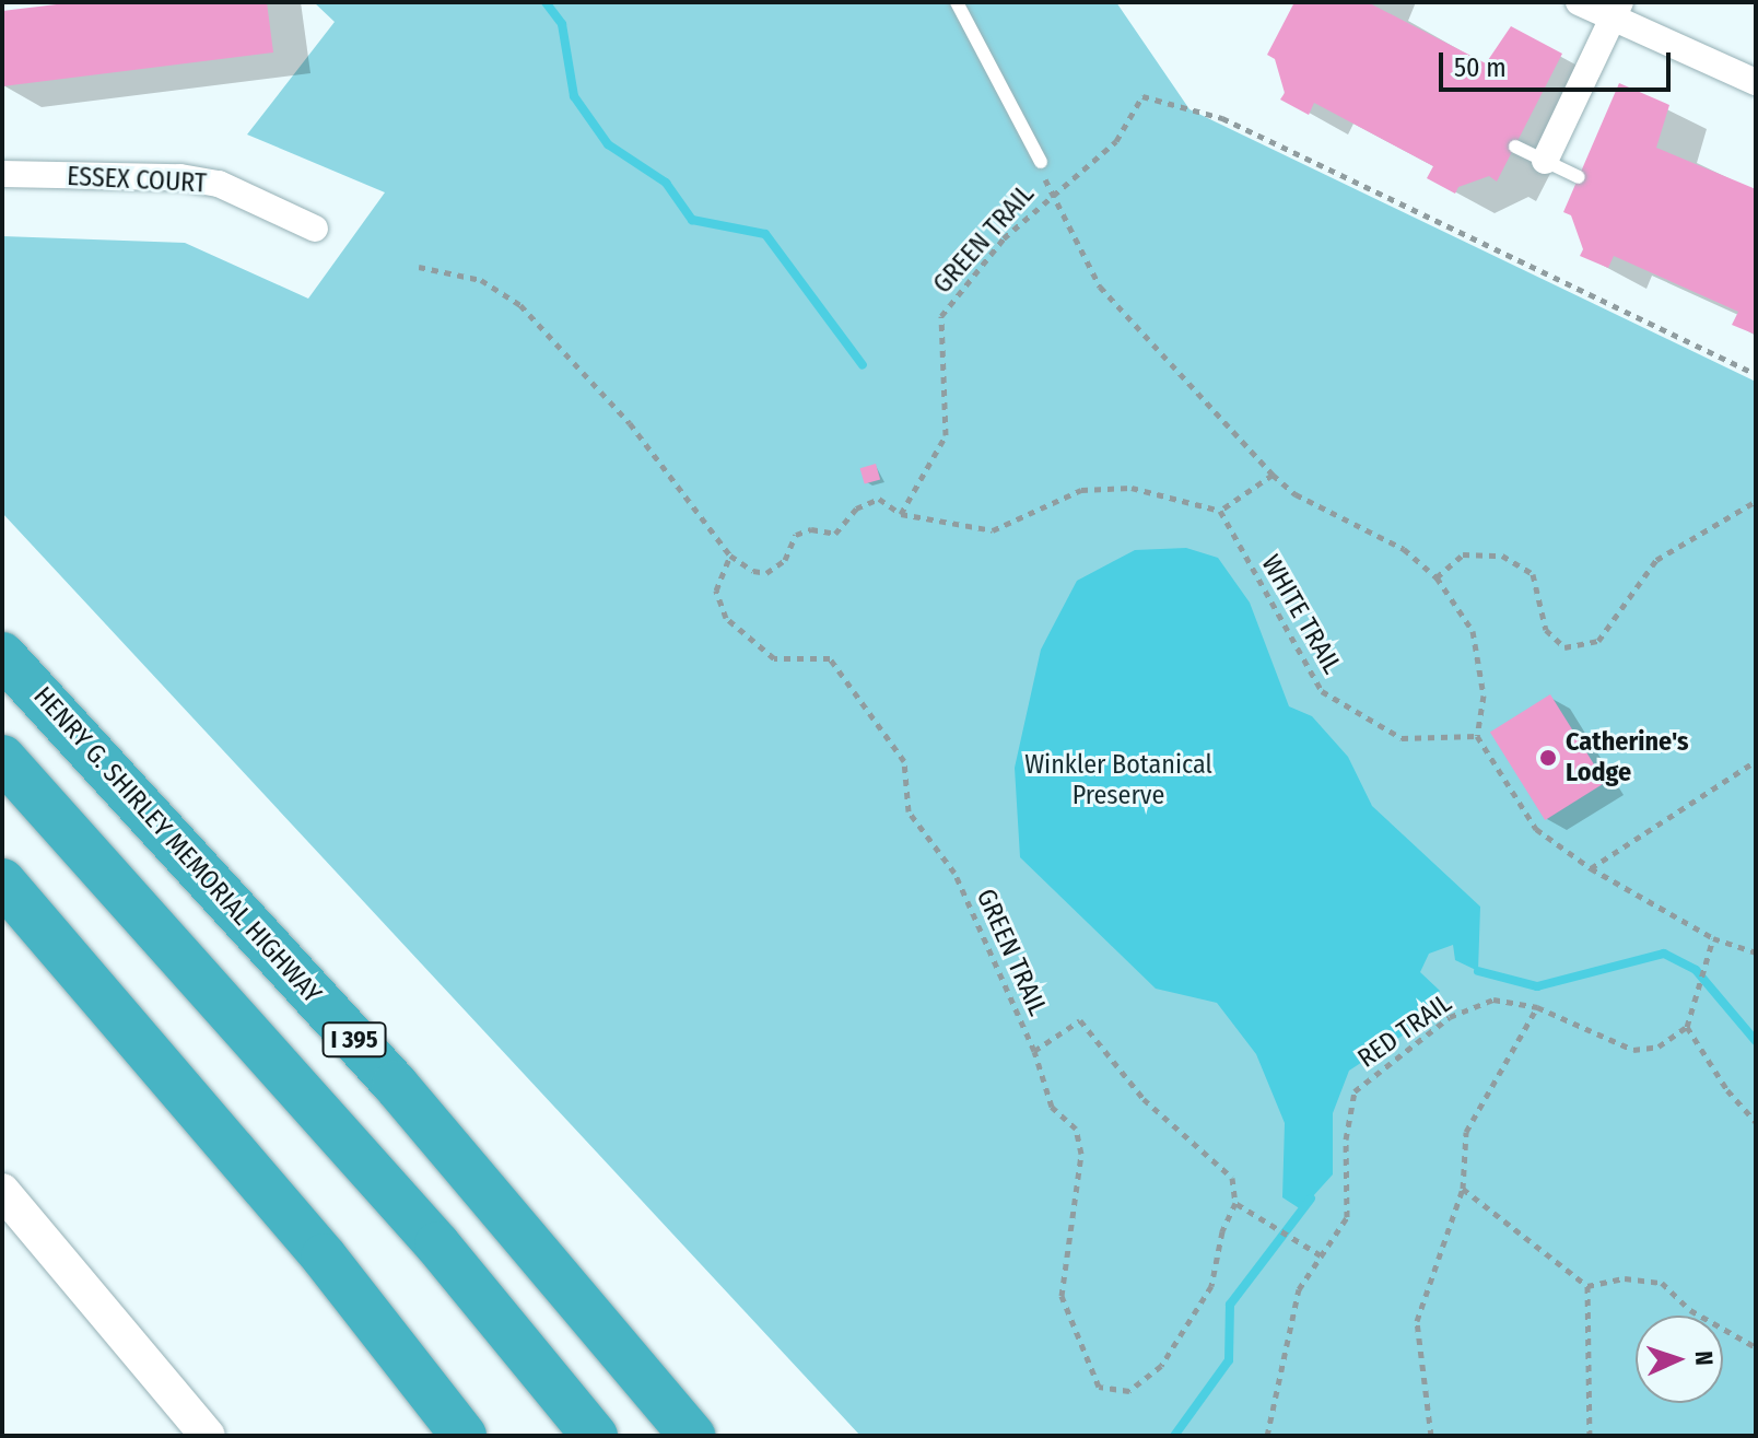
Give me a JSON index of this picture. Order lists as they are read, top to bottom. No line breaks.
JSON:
{"streets":{"highway":["HENRY G. SHIRLEY MEMORIAL HIGHWAY","I 395"],"street":["ESSEX COURT"],"path":["GREEN TRAIL","WHITE TRAIL","RED TRAIL"]},"parks":["Winkler Botanical Preserve"],"places":["Catherine's Lodge"],"scale_bar":"50 m","north":"right"}
